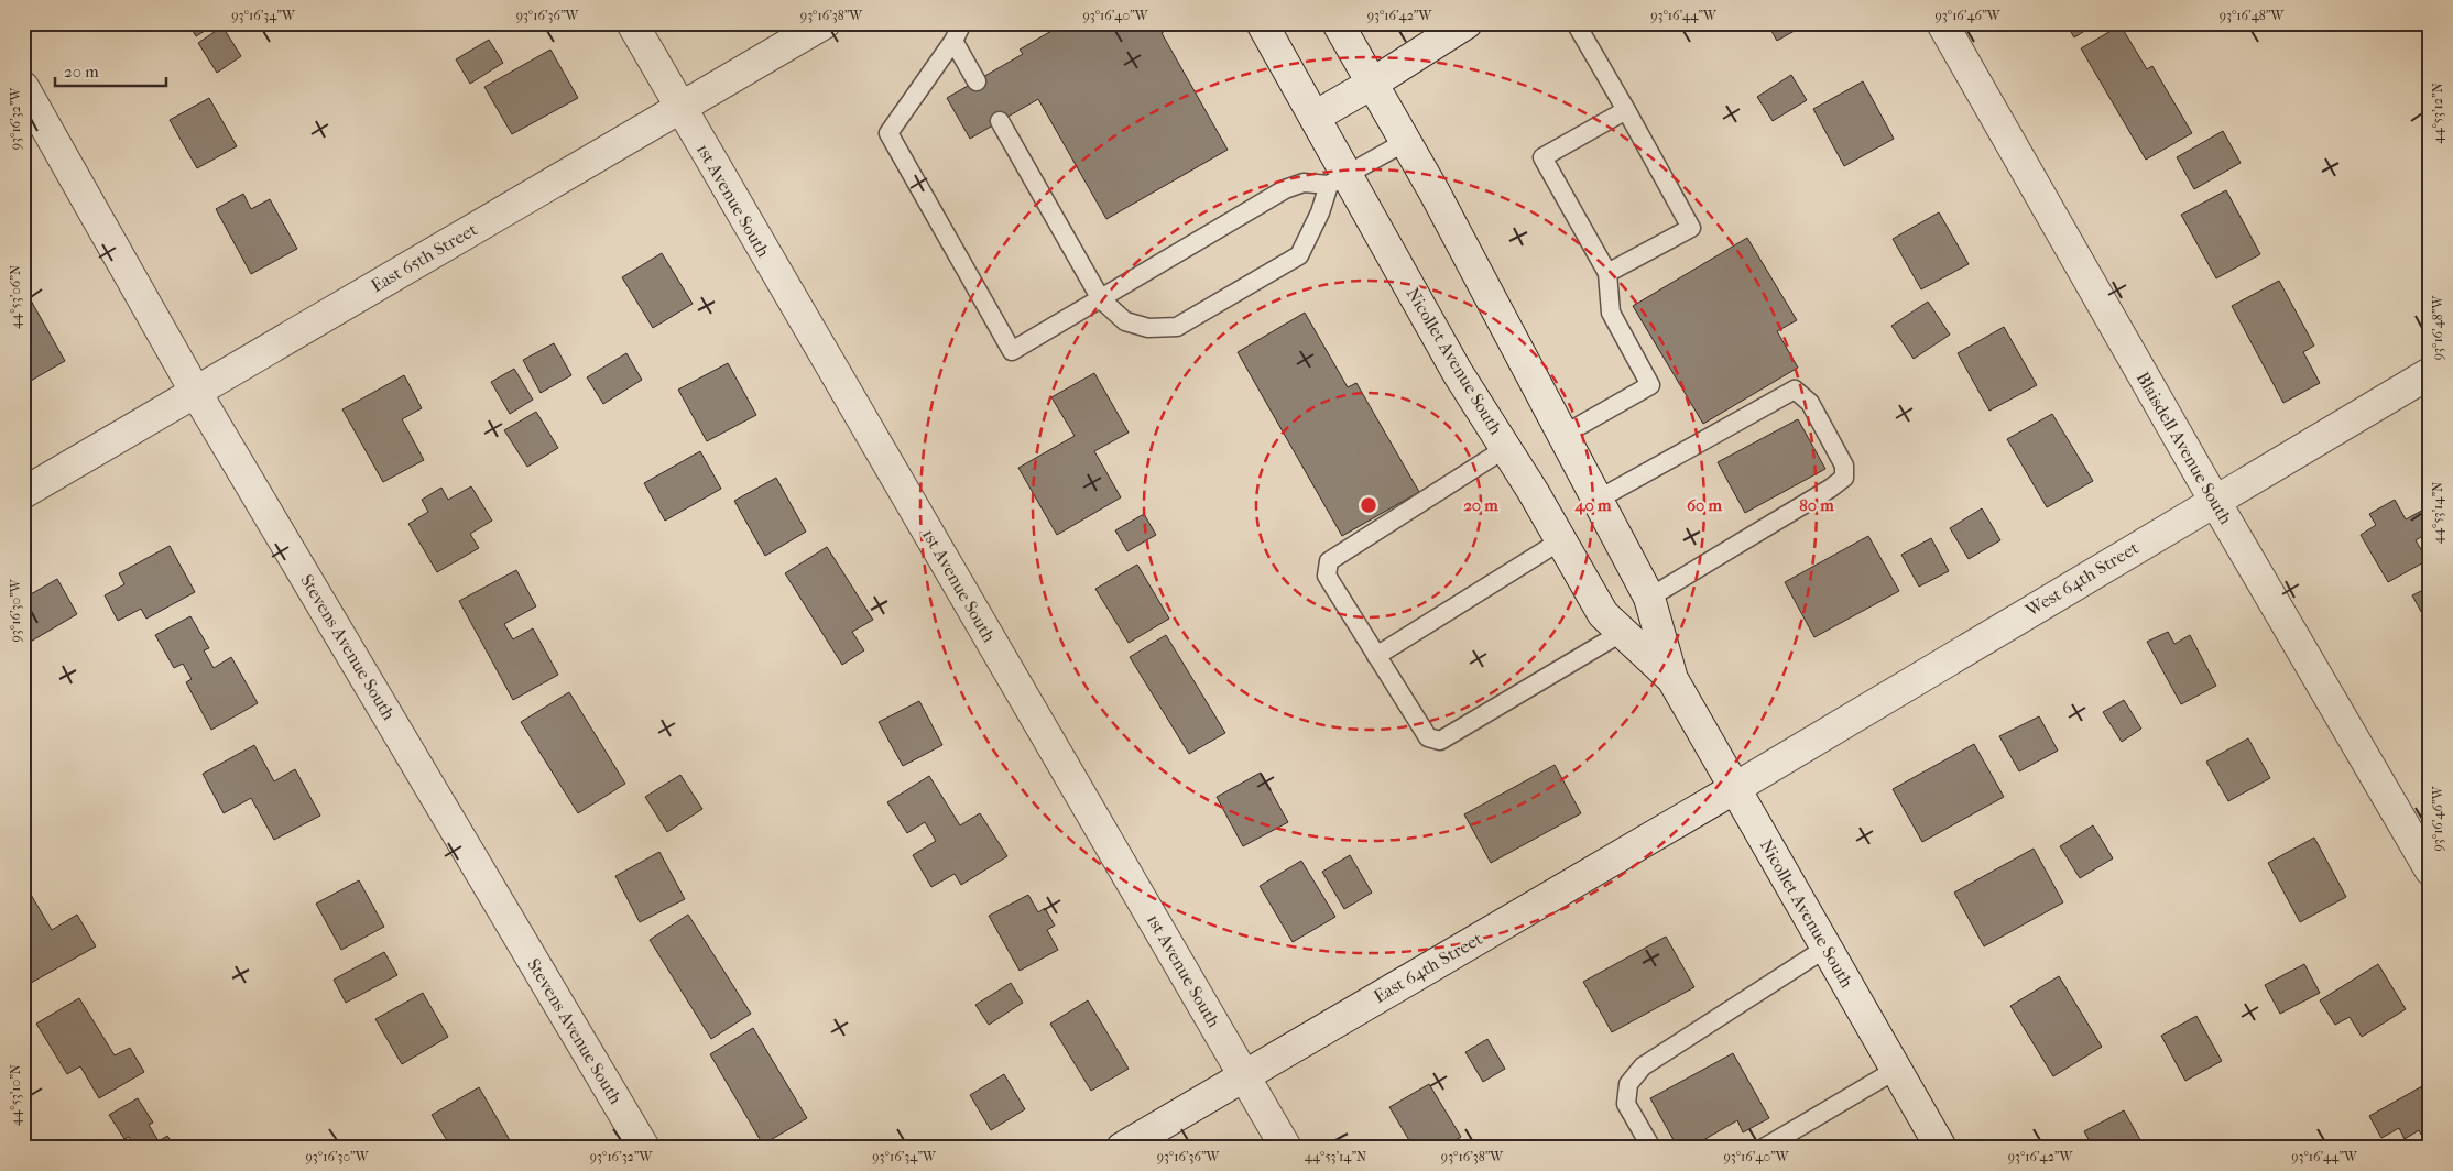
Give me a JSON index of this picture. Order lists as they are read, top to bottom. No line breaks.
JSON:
{"streets":{"street":["1st Avenue South","East 65th Street","Nicollet Avenue South","Blaisdell Avenue South","West 64th Street","Stevens Avenue South","East 64th Street"]},"crossings":[["1st Avenue South","East 65th Street"],["1st Avenue South","East 64th Street"],["East 65th Street","Stevens Avenue South"],["Nicollet Avenue South","West 64th Street"],["Nicollet Avenue South","East 64th Street"],["Blaisdell Avenue South","West 64th Street"],["West 64th Street","East 64th Street"]],"scale_bar":"20 m","coordinates":["93°16'34\"W","93°16'36\"W","93°16'38\"W","93°16'40\"W","93°16'42\"W","93°16'44\"W","93°16'46\"W","93°16'48\"W","44°53'12\"N","93°16'32\"W","44°53'06\"N","44°53'14\"N","93°16'30\"W","44°53'10\"N"],"rings":["20 m","40 m","60 m","80 m"]}
